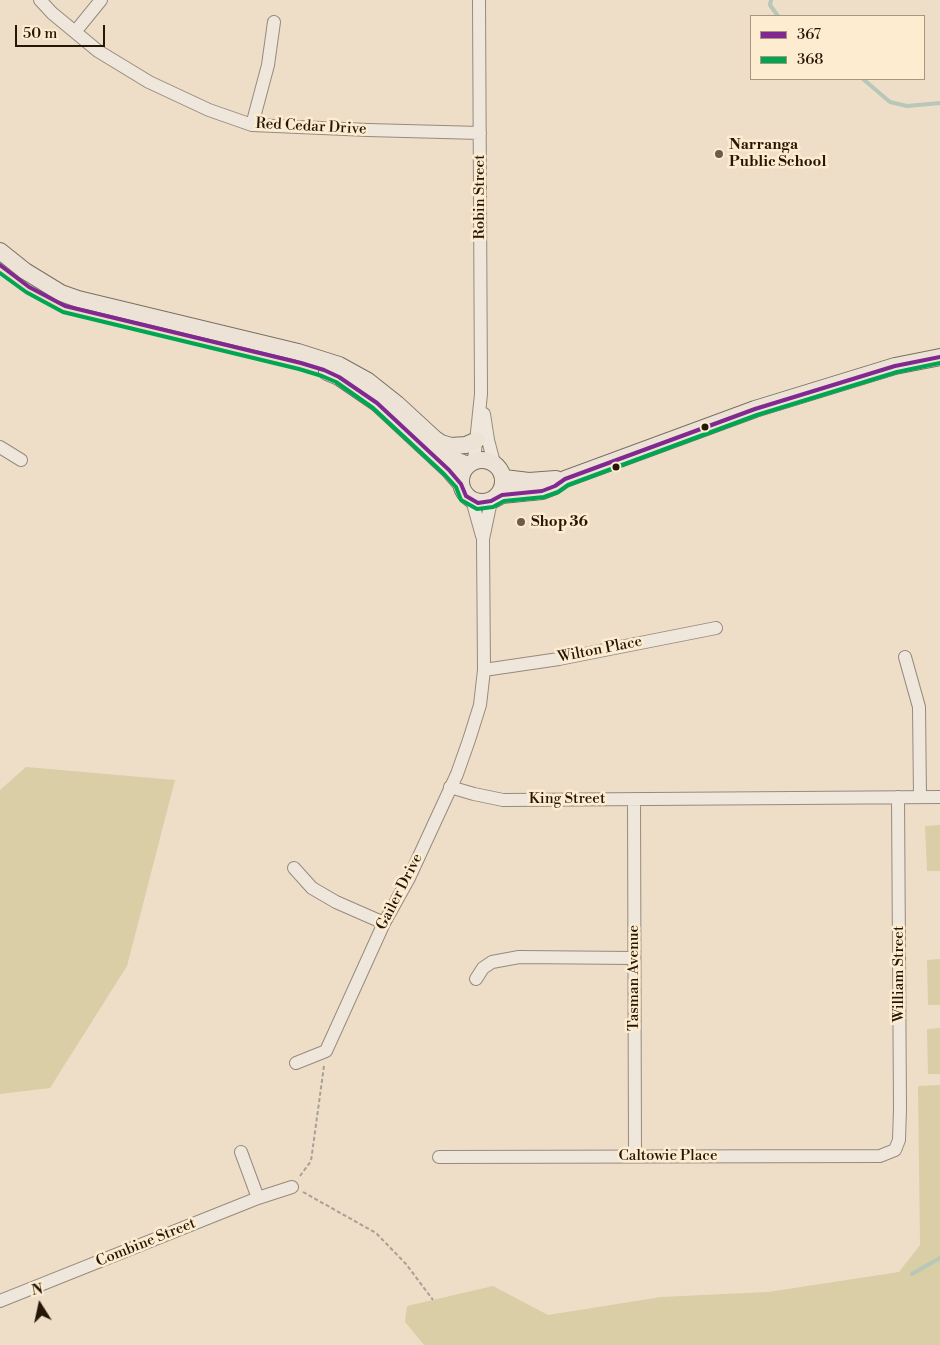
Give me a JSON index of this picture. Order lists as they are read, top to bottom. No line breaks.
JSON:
{"streets":{"street":["Red Cedar Drive","Robin Street","Wilton Place","King Street","Gailer Drive","William Street","Tasman Avenue","Caltowie Place","Combine Street"]},"crossings":[["Red Cedar Drive","Robin Street"],["King Street","Gailer Drive"],["King Street","William Street"],["King Street","Tasman Avenue"],["William Street","Caltowie Place"],["Tasman Avenue","Caltowie Place"]],"places":["Narranga Public School","Shop 36"],"lines":["transit line 367","transit line 368"],"legend":["367","368"],"scale_bar":"50 m","north":"top"}
